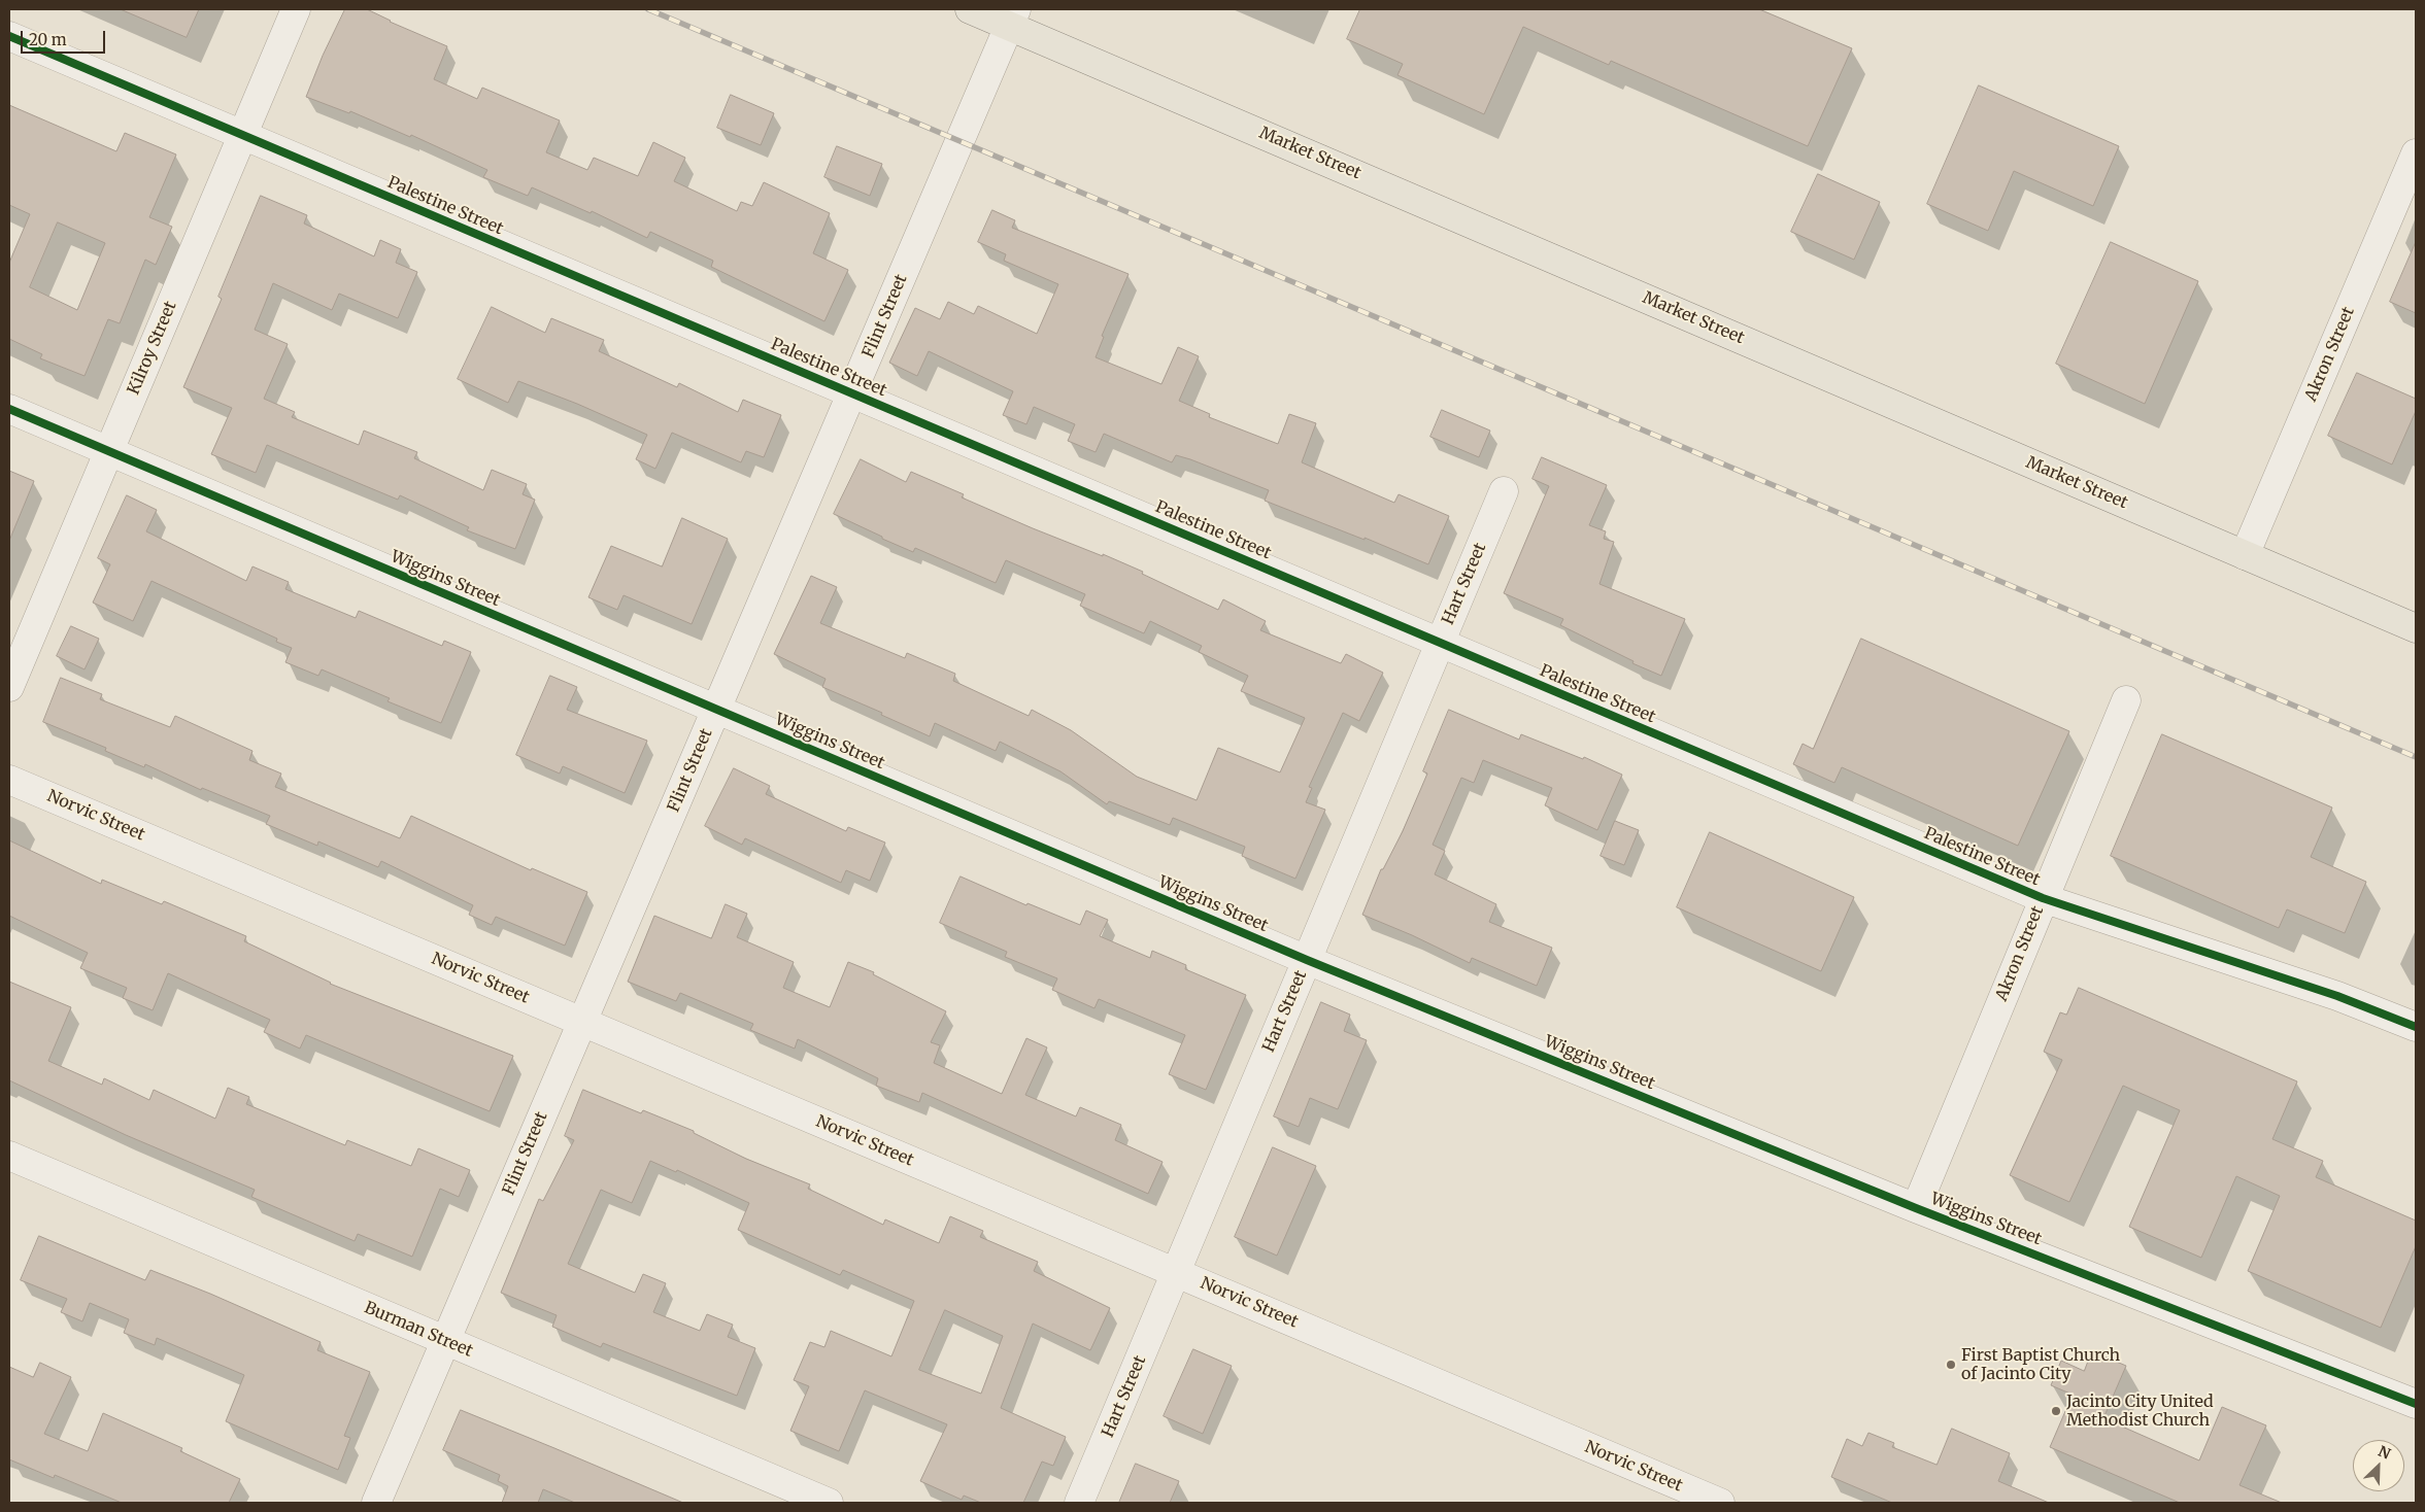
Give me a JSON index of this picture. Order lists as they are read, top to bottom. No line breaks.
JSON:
{"streets":{"main road":["Market Street"],"street":["Palestine Street","Flint Street","Kilroy Street","Akron Street","Wiggins Street","Hart Street","Norvic Street","Burman Street"]},"crossings":[["Market Street","Flint Street"],["Market Street","Akron Street"],["Palestine Street","Flint Street"],["Palestine Street","Kilroy Street"],["Palestine Street","Akron Street"],["Palestine Street","Hart Street"],["Flint Street","Wiggins Street"],["Flint Street","Norvic Street"],["Flint Street","Burman Street"],["Kilroy Street","Wiggins Street"],["Akron Street","Wiggins Street"],["Wiggins Street","Hart Street"],["Hart Street","Norvic Street"]],"places":["First Baptist Church of Jacinto City","Jacinto City United Methodist Church"],"scale_bar":"20 m","north":"top right"}
